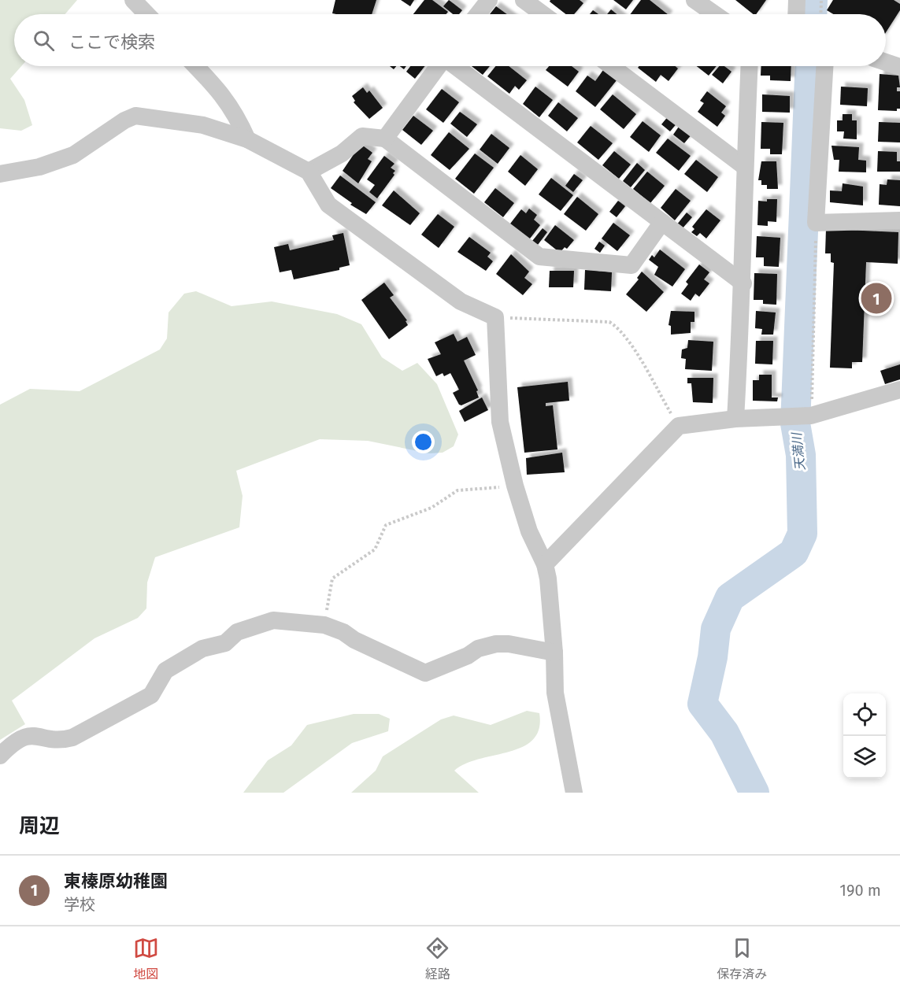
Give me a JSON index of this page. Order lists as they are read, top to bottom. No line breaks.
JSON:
{"water":["天満川"],"page":{"search":"ここで検索","pins":"1","heading":"周辺","list":[{"mark":"1","name":"東榛原幼稚園","note":"学校","value":"190 m"}],"nav":["地図","経路","保存済み"]}}
